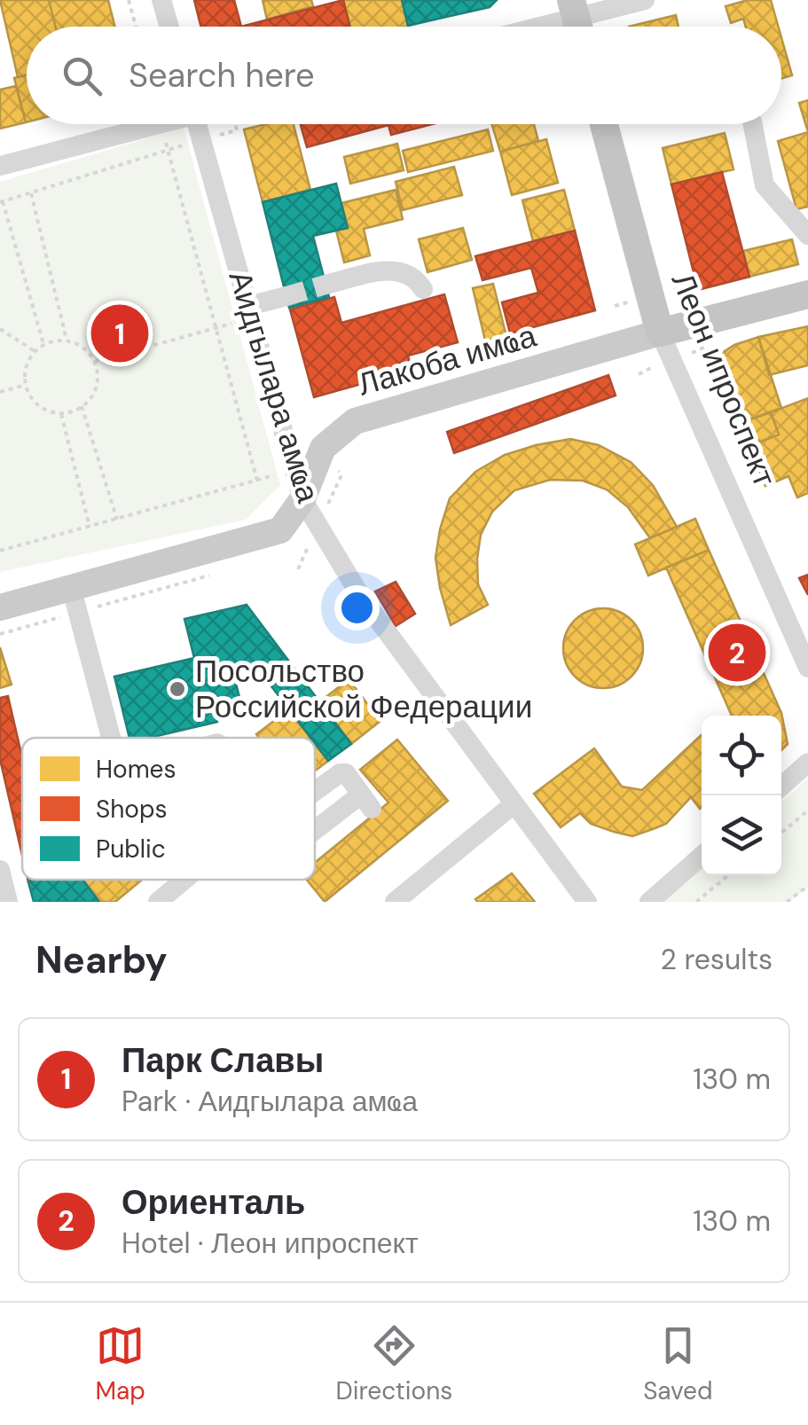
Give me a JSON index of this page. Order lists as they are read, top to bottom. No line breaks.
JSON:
{"streets":{"highway":["Леон ипроспект"],"main road":["Лакоба имҩа"],"street":["Аидгылара амҩа"]},"crossings":[["Лакоба имҩа","Леон ипроспект"],["Лакоба имҩа","Аидгылара амҩа"]],"places":["Посольство Российской Федерации"],"legend":["Homes","Shops","Public"],"page":{"search":"Search here","pins":["1","2"],"heading":["Nearby","2 results"],"list":[{"mark":"1","name":"Парк Славы","note":"Park · Аидгылара амҩа","value":"130 m"},{"mark":"2","name":"Ориенталь","note":"Hotel · Леон ипроспект","value":"130 m"}],"nav":["Map","Directions","Saved"]}}
